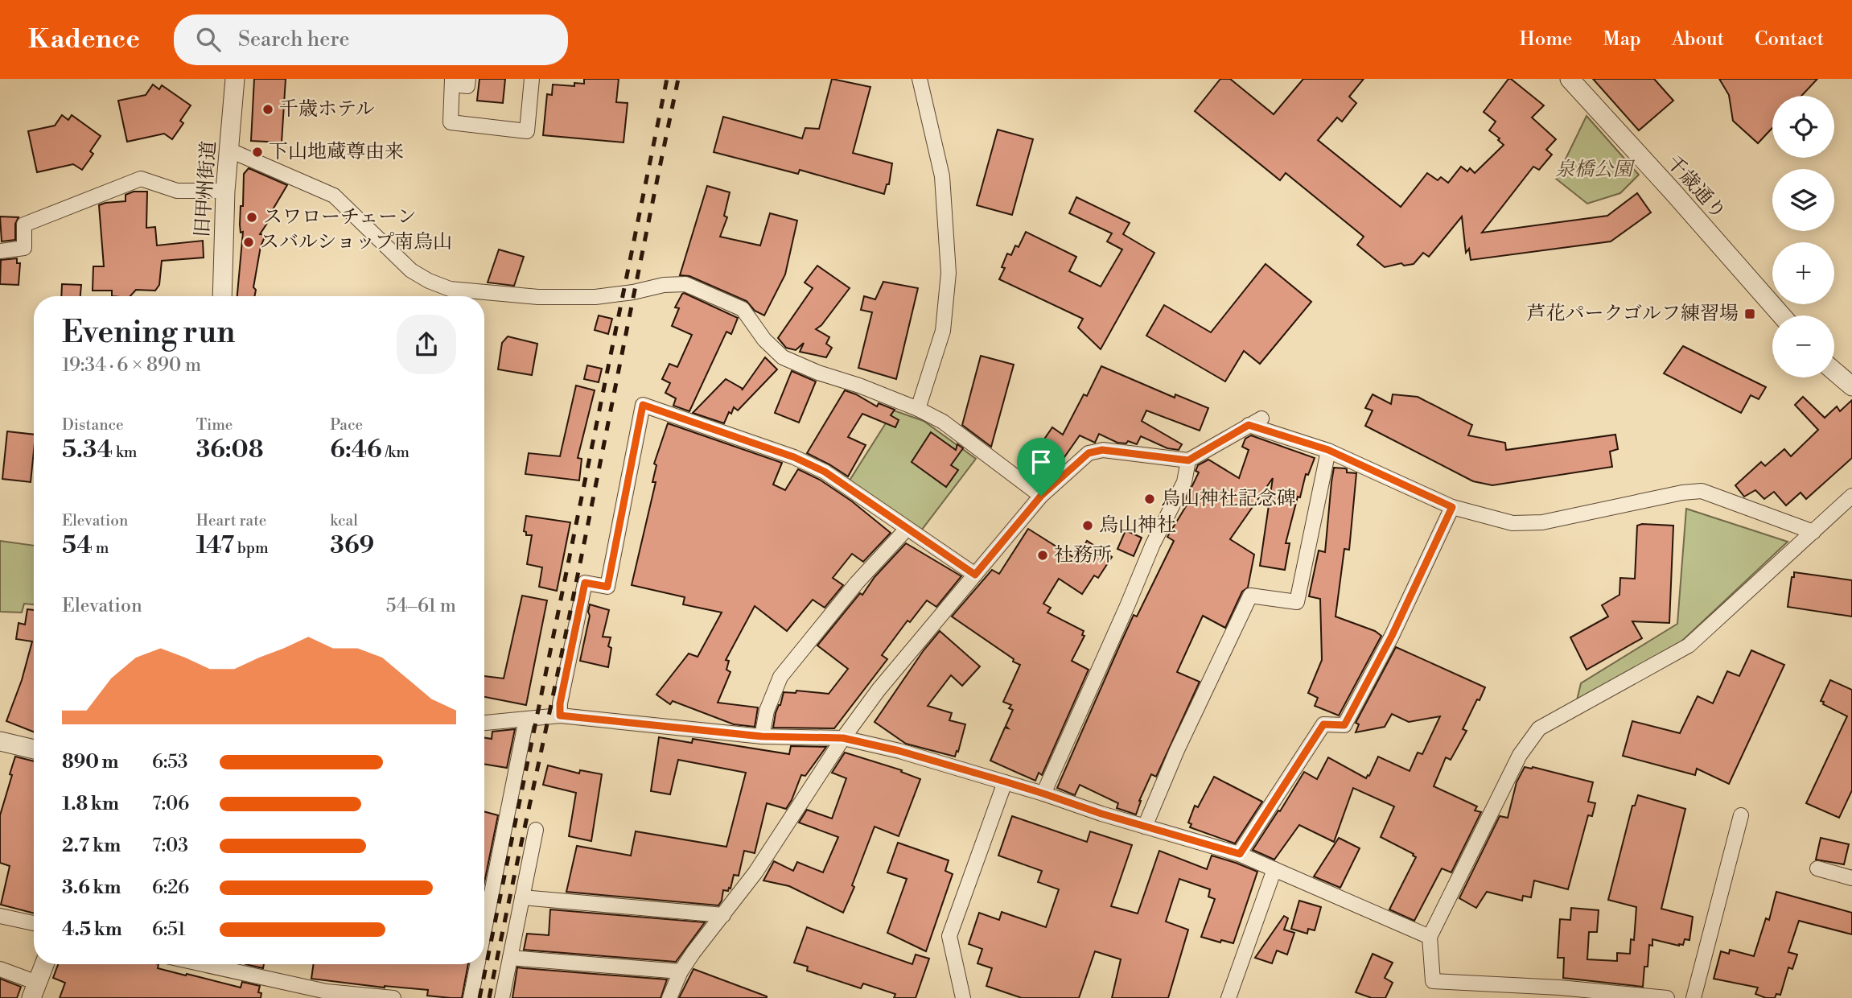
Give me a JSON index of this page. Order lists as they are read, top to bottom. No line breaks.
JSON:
{"streets":{"street":["千歳通り","旧甲州街道"]},"parks":["泉橋公園"],"places":{"other":["千歳ホテル","下山地蔵尊由来","スワローチェーン","スバルショップ南烏山","烏山神社記念碑","烏山神社","社務所"],"transit":["芦花パークゴルフ練習場"]},"page":{"header":"Kadence","search":"Search here","nav":["Home","Map","About","Contact"],"map_buttons":["+","−"],"heading":["Evening run","19:34 · 6 × 890 m"],"stats":[["Distance","5.34 km"],["Time","36:08"],["Pace","6:46 /km"],["Elevation","54 m"],["Heart rate","147 bpm"],["kcal","369"]],"chart":["Elevation","54–61 m"],"list":[{"name":"890 m","note":"6:53"},{"name":"1.8 km","note":"7:06"},{"name":"2.7 km","note":"7:03"},{"name":"3.6 km","note":"6:26"},{"name":"4.5 km","note":"6:51"}]}}
